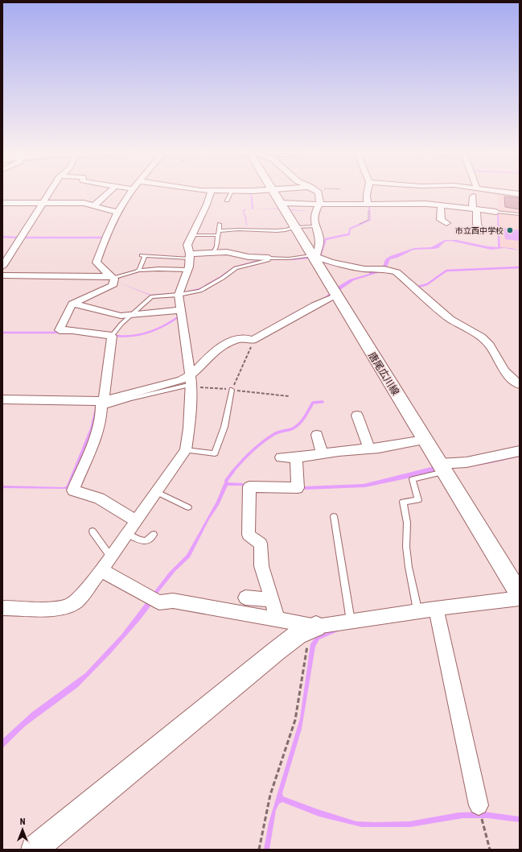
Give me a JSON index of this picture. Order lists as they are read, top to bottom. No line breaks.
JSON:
{"streets":{"main road":["唐尾広川線"]},"places":["市立西中学校"],"north":"top"}
